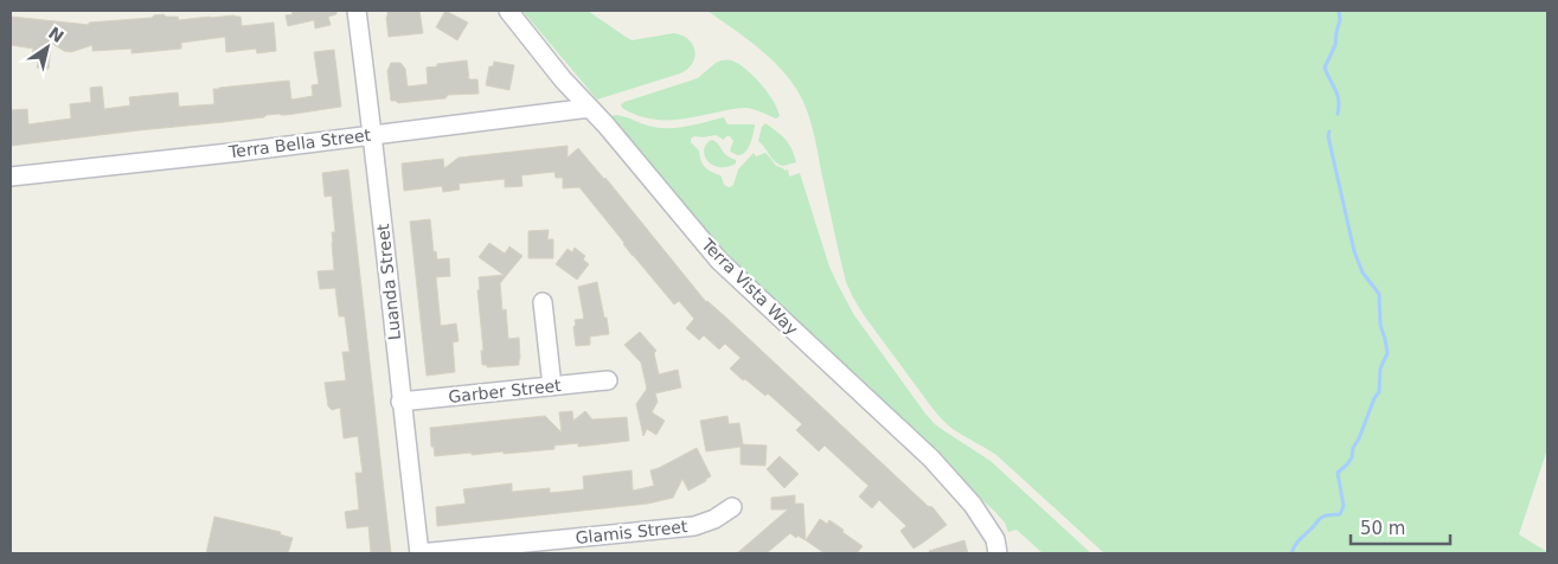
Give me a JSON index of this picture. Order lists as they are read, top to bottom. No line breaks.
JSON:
{"streets":{"street":["Terra Bella Street","Luanda Street","Terra Vista Way","Garber Street","Glamis Street"]},"crossings":[["Terra Bella Street","Luanda Street"],["Terra Bella Street","Terra Vista Way"],["Luanda Street","Garber Street"],["Luanda Street","Glamis Street"]],"scale_bar":"50 m","north":"top right"}
